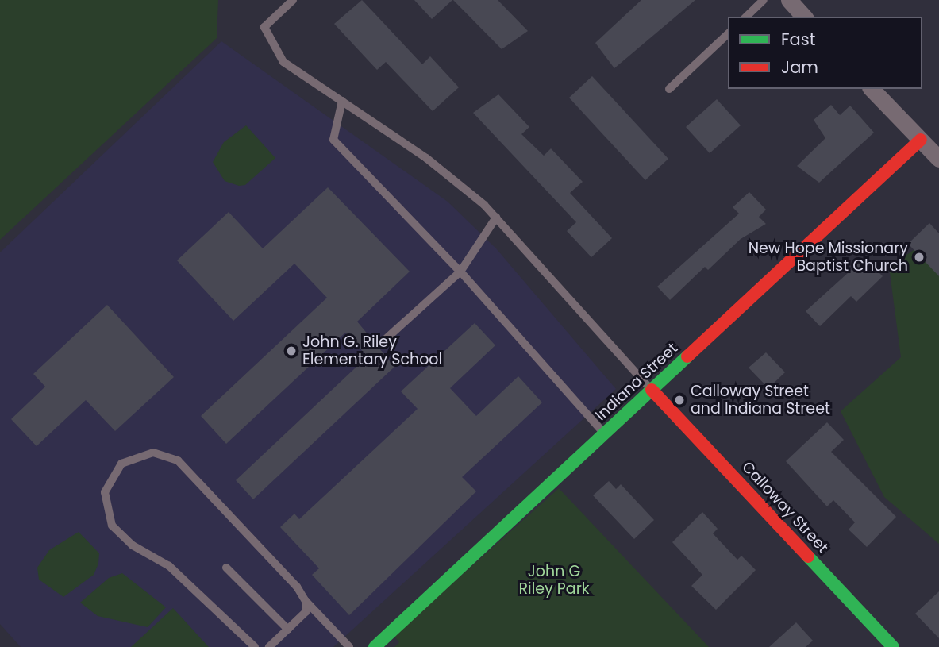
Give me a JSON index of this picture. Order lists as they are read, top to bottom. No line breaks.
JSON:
{"streets":{"street":["Indiana Street","Calloway Street"]},"crossings":[["Indiana Street","Calloway Street"]],"parks":["John G Riley Park"],"places":["New Hope Missionary Baptist Church","John G. Riley Elementary School","Calloway Street and Indiana Street"],"legend":["Fast","Jam"]}
